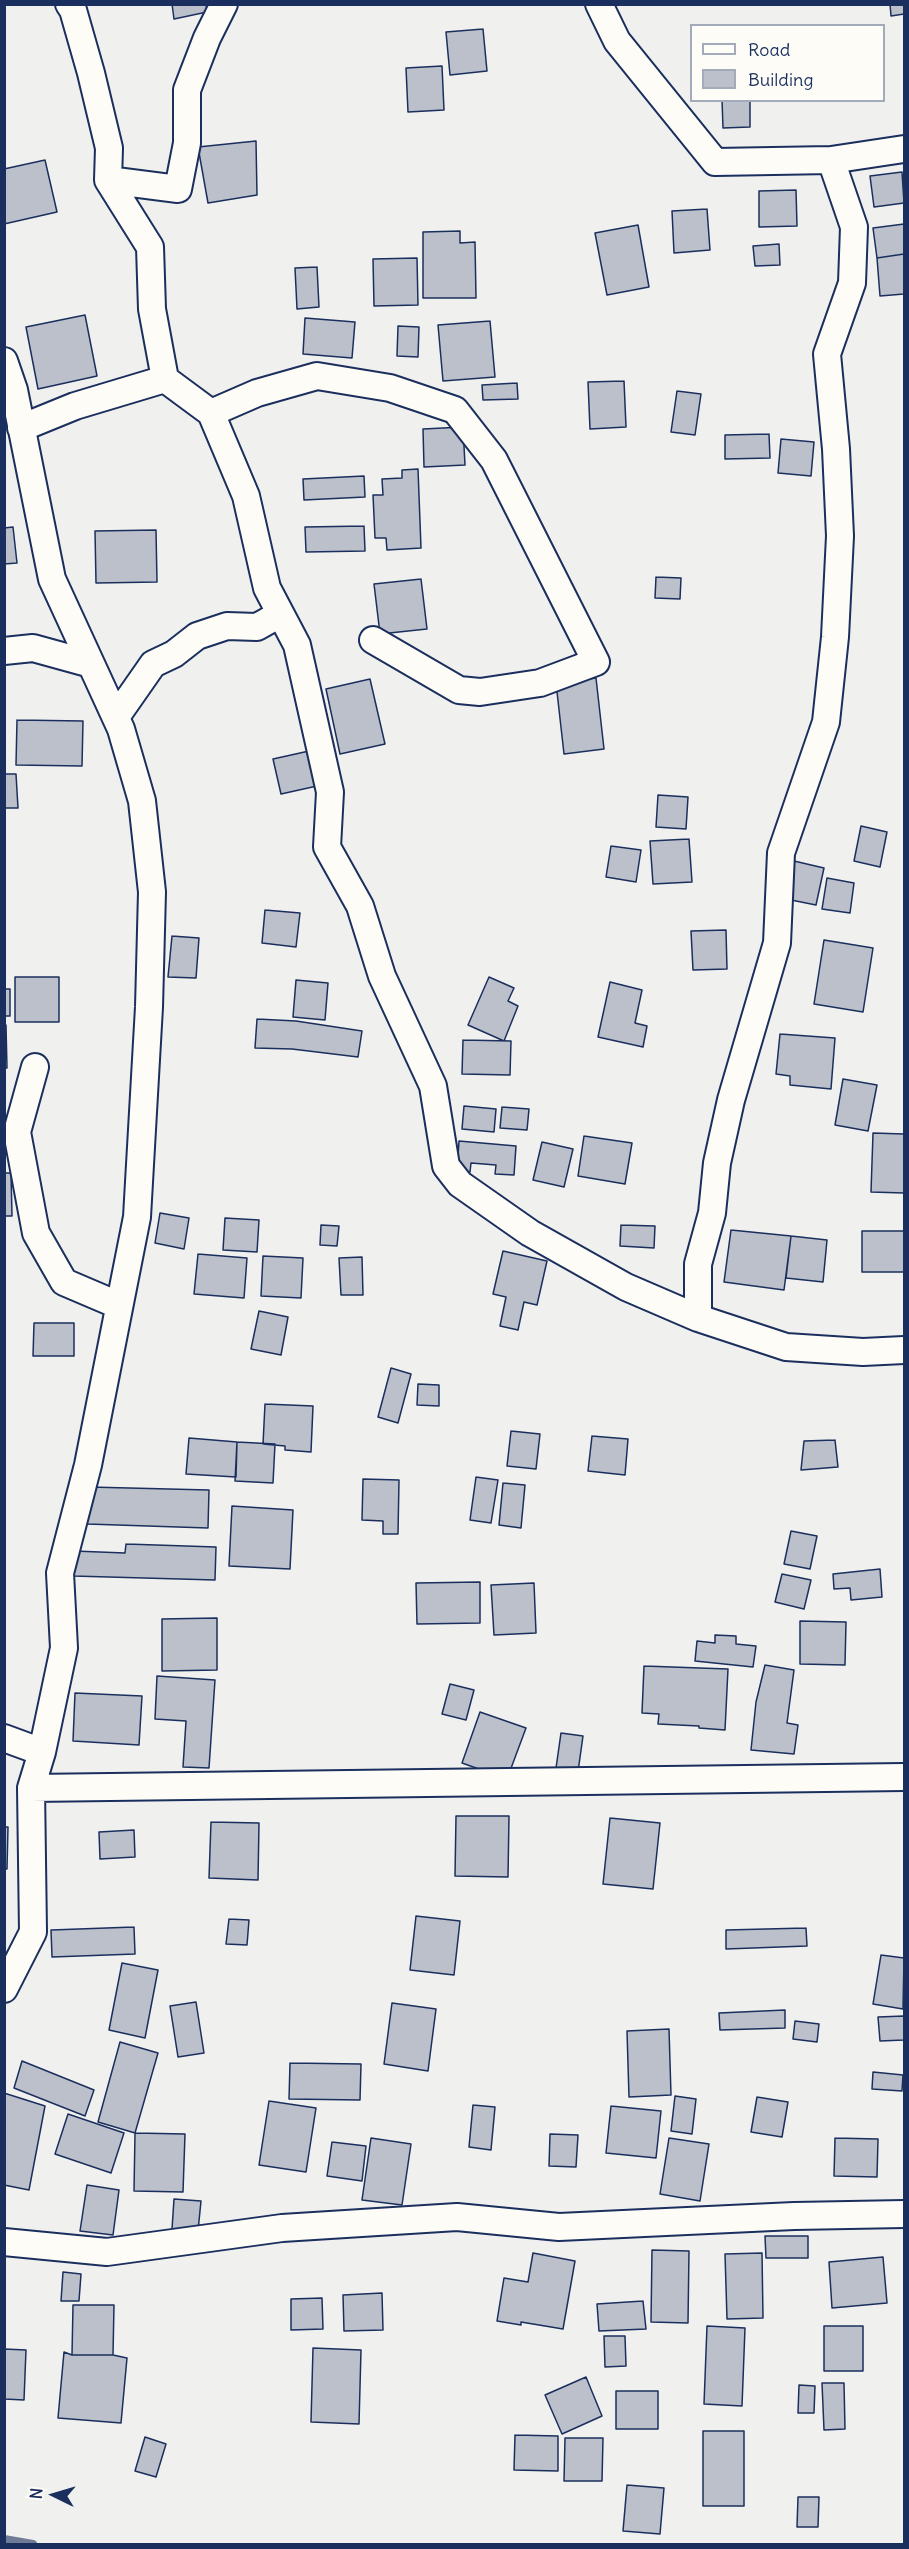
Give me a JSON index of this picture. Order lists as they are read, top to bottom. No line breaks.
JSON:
{"legend":["Road","Building"],"north":"left"}
